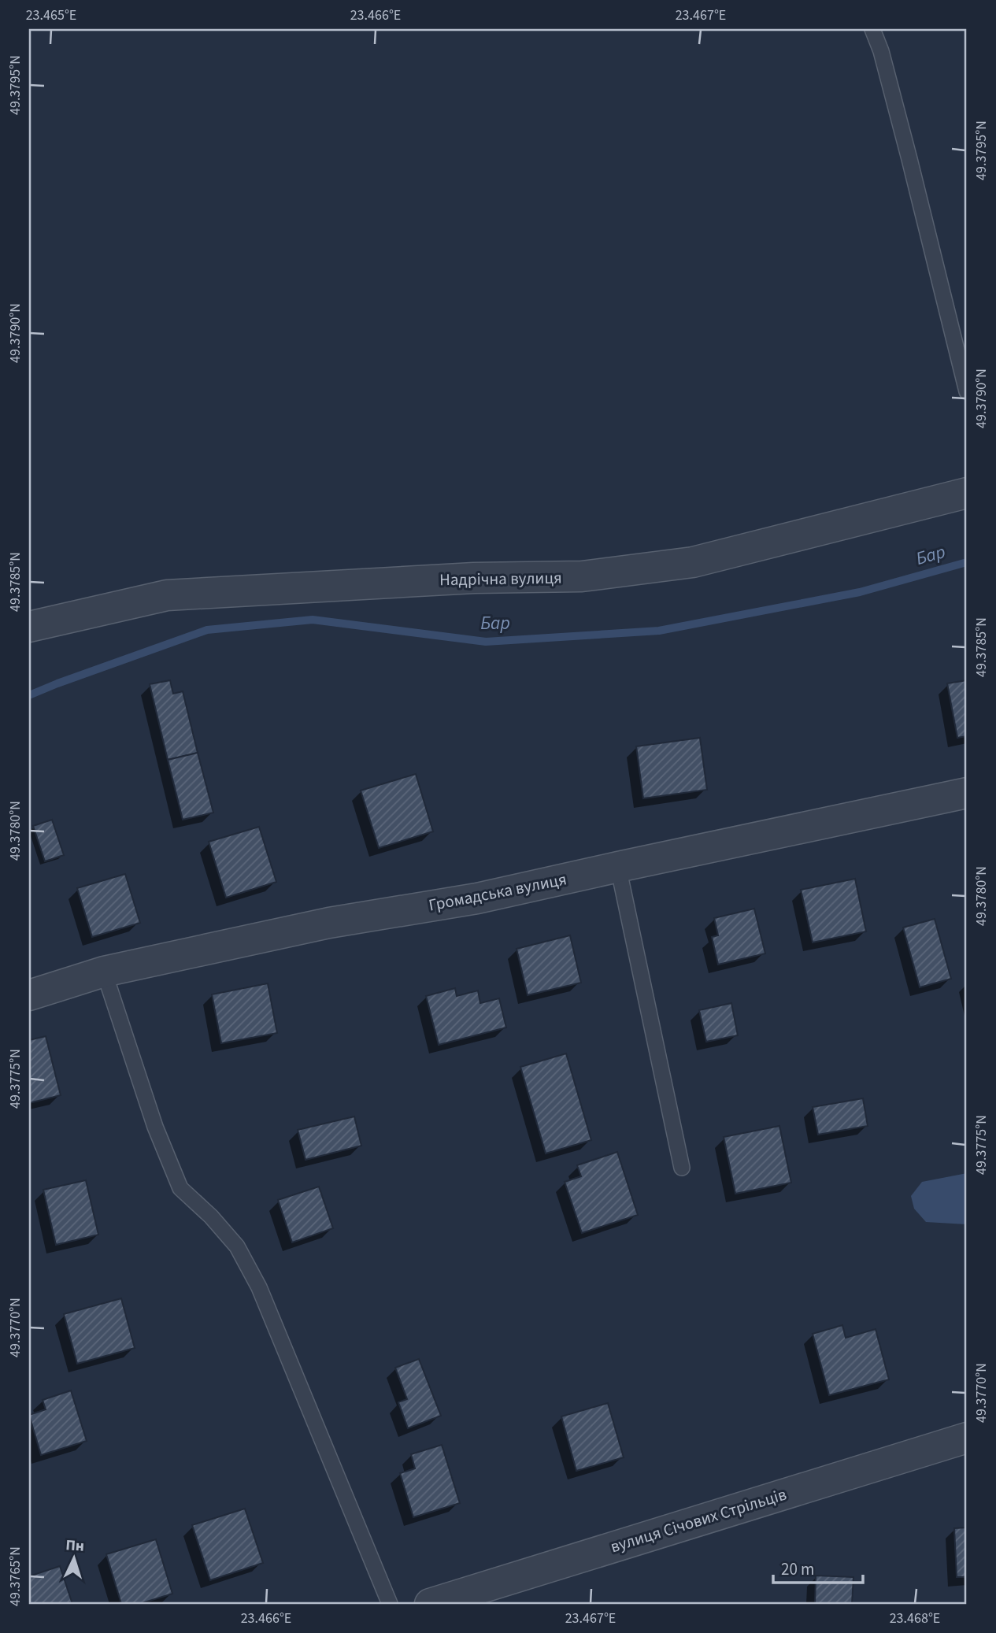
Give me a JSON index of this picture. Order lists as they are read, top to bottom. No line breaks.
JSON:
{"streets":{"street":["Надрічна вулиця","Громадська вулиця","вулиця Січових Стрільців"]},"water":["Бар"],"scale_bar":"20 m","north":"top","coordinates":["23.465°E","23.466°E","23.467°E","49.3795°N","49.3790°N","49.3785°N","49.3780°N","49.3775°N","49.3770°N","49.3765°N","23.468°E"]}
